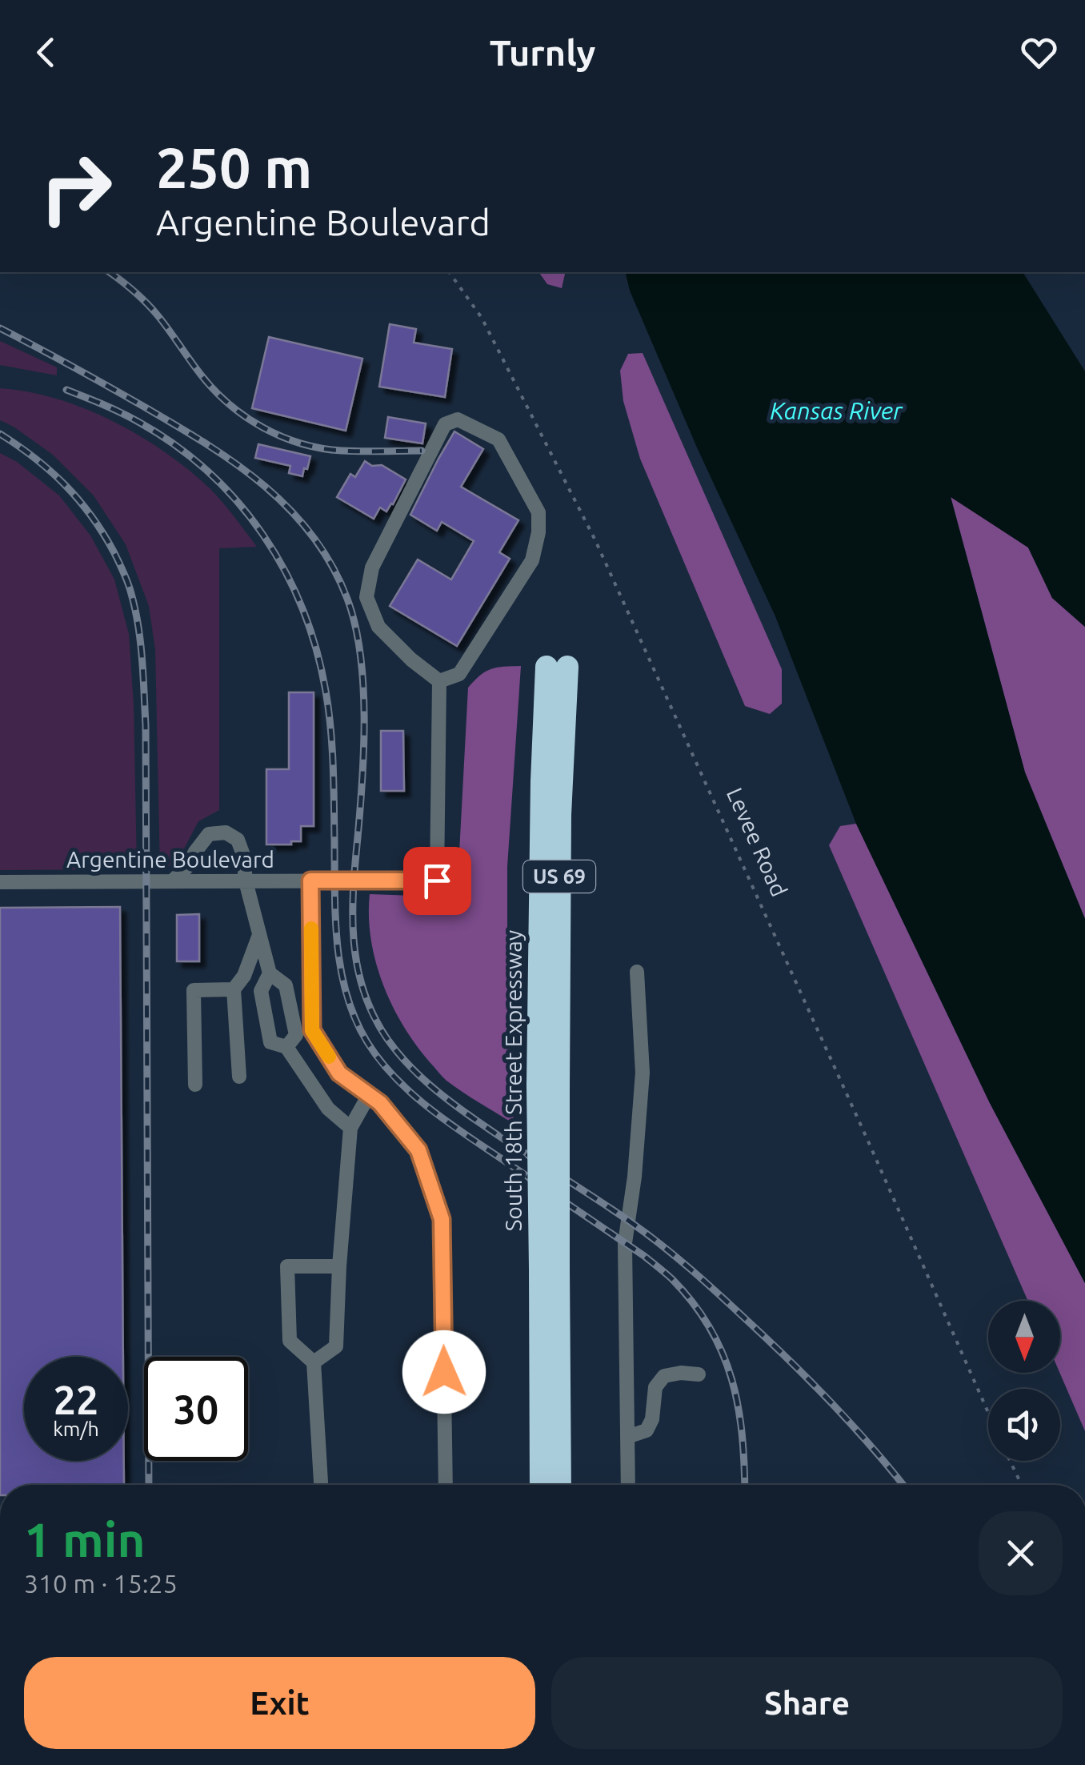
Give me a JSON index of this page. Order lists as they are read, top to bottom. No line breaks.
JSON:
{"streets":{"highway":["US 69","South 18th Street Expressway"],"street":["Argentine Boulevard"],"path":["Levee Road"]},"water":["Kansas River"],"north":"bottom","page":{"header":"Turnly","turn":["250 m","Argentine Boulevard"],"speed":"22 km/h","limit":"30","heading":["1 min","310 m · 15:25"],"buttons":["Exit","Share"]}}
